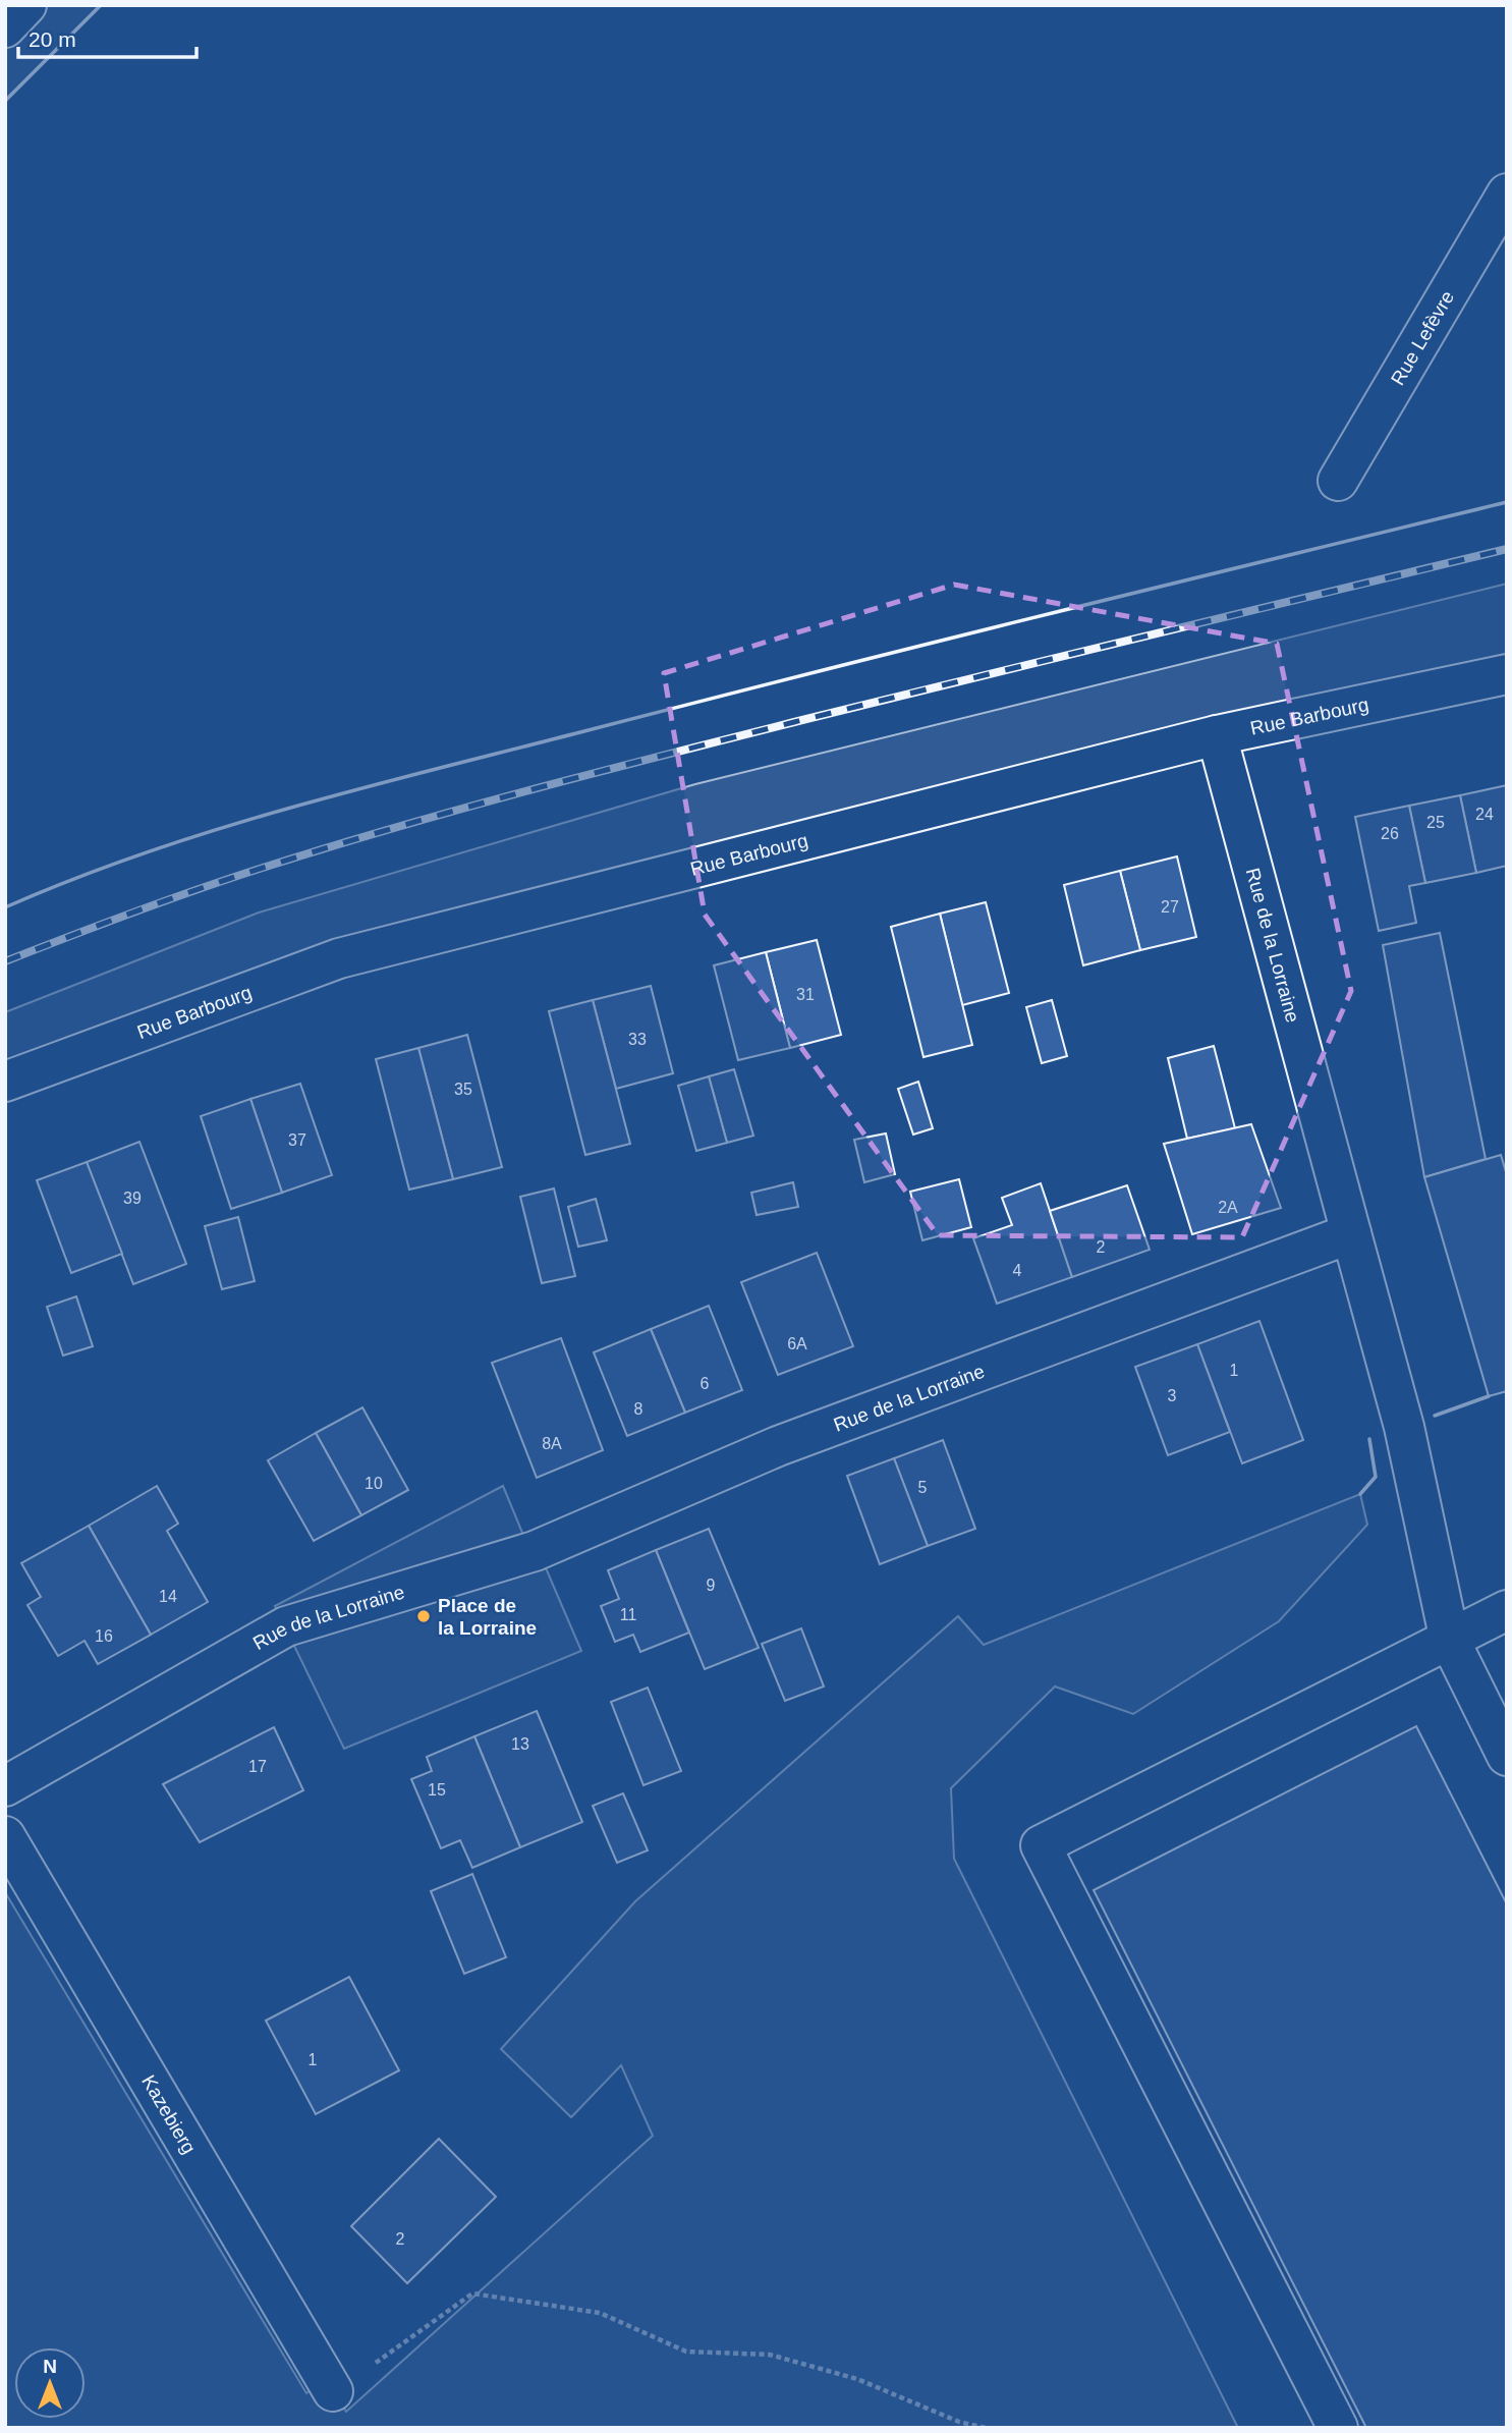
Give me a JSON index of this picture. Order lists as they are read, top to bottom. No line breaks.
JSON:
{"streets":{"street":["Rue Lefèvre","Rue Barbourg","Rue de la Lorraine","Kazebierg"]},"crossings":[["Rue Barbourg","Rue de la Lorraine"]],"places":["Place de la Lorraine"],"house_numbers":["24","25","26","27","31","33","35","37","39","2A","2","4","6A","1","6","3","8","8A","10","5","9","14","11","16","13","17","15","1","2"],"scale_bar":"20 m","north":"top"}
